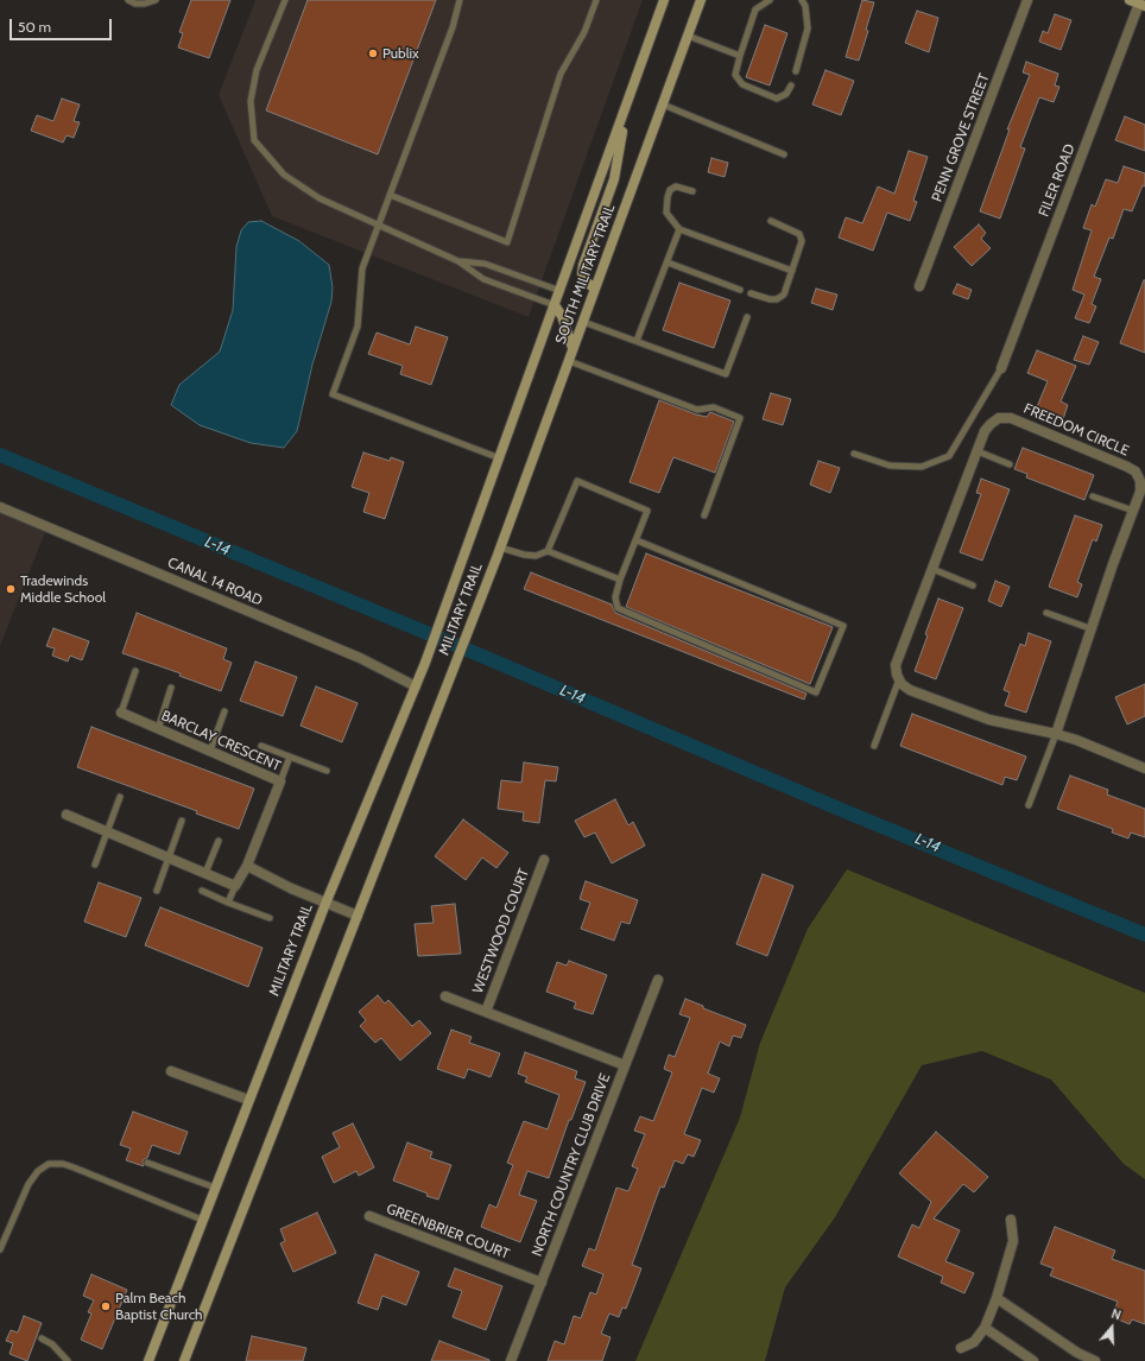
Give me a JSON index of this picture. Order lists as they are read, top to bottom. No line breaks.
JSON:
{"streets":{"main road":["SOUTH MILITARY TRAIL","MILITARY TRAIL"],"street":["PENN GROVE STREET","FILER ROAD","FREEDOM CIRCLE","CANAL 14 ROAD","BARCLAY CRESCENT","WESTWOOD COURT","NORTH COUNTRY CLUB DRIVE","GREENBRIER COURT"]},"crossings":[["SOUTH MILITARY TRAIL","MILITARY TRAIL"],["CANAL 14 ROAD","MILITARY TRAIL"],["WESTWOOD COURT","NORTH COUNTRY CLUB DRIVE"],["NORTH COUNTRY CLUB DRIVE","GREENBRIER COURT"]],"water":["L-14"],"places":["Publix","Tradewinds Middle School","Palm Beach Baptist Church"],"scale_bar":"50 m","north":"top"}
